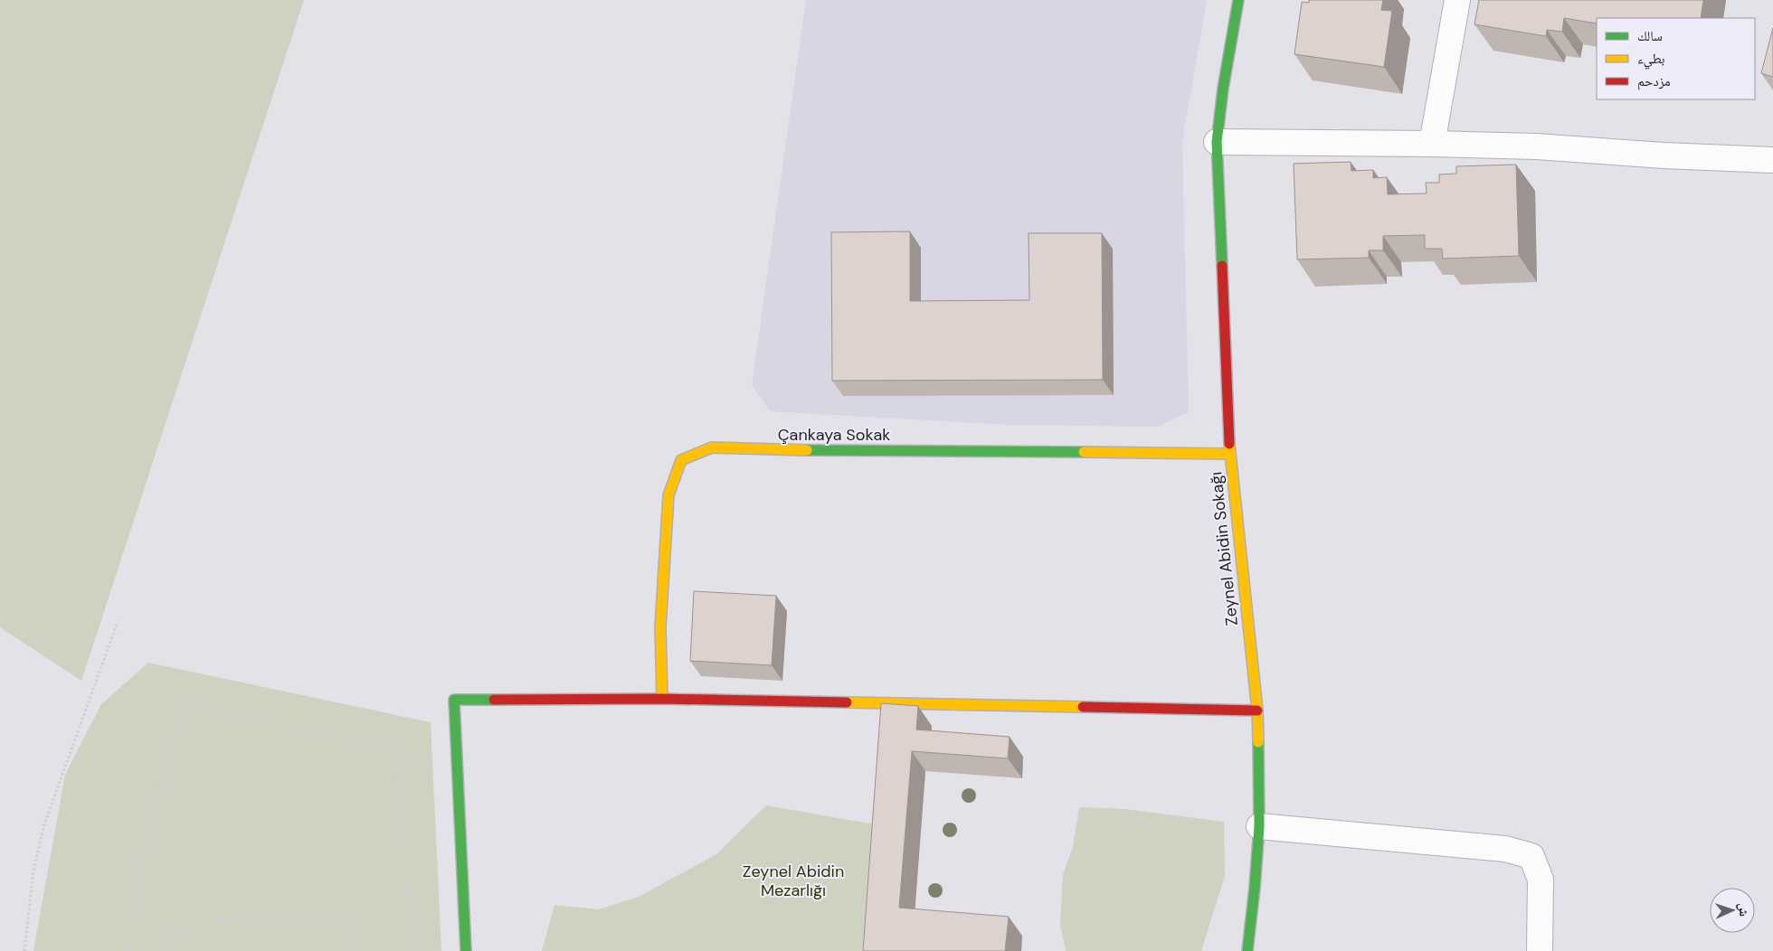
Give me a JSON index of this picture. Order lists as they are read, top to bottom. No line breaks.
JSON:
{"streets":{"street":["Çankaya Sokak","Zeynel Abidin Sokağı"]},"crossings":[["Çankaya Sokak","Zeynel Abidin Sokağı"]],"parks":["Zeynel Abidin Mezarlığı"],"legend":["سالك","بطيء","مزدحم"],"north":"right"}
